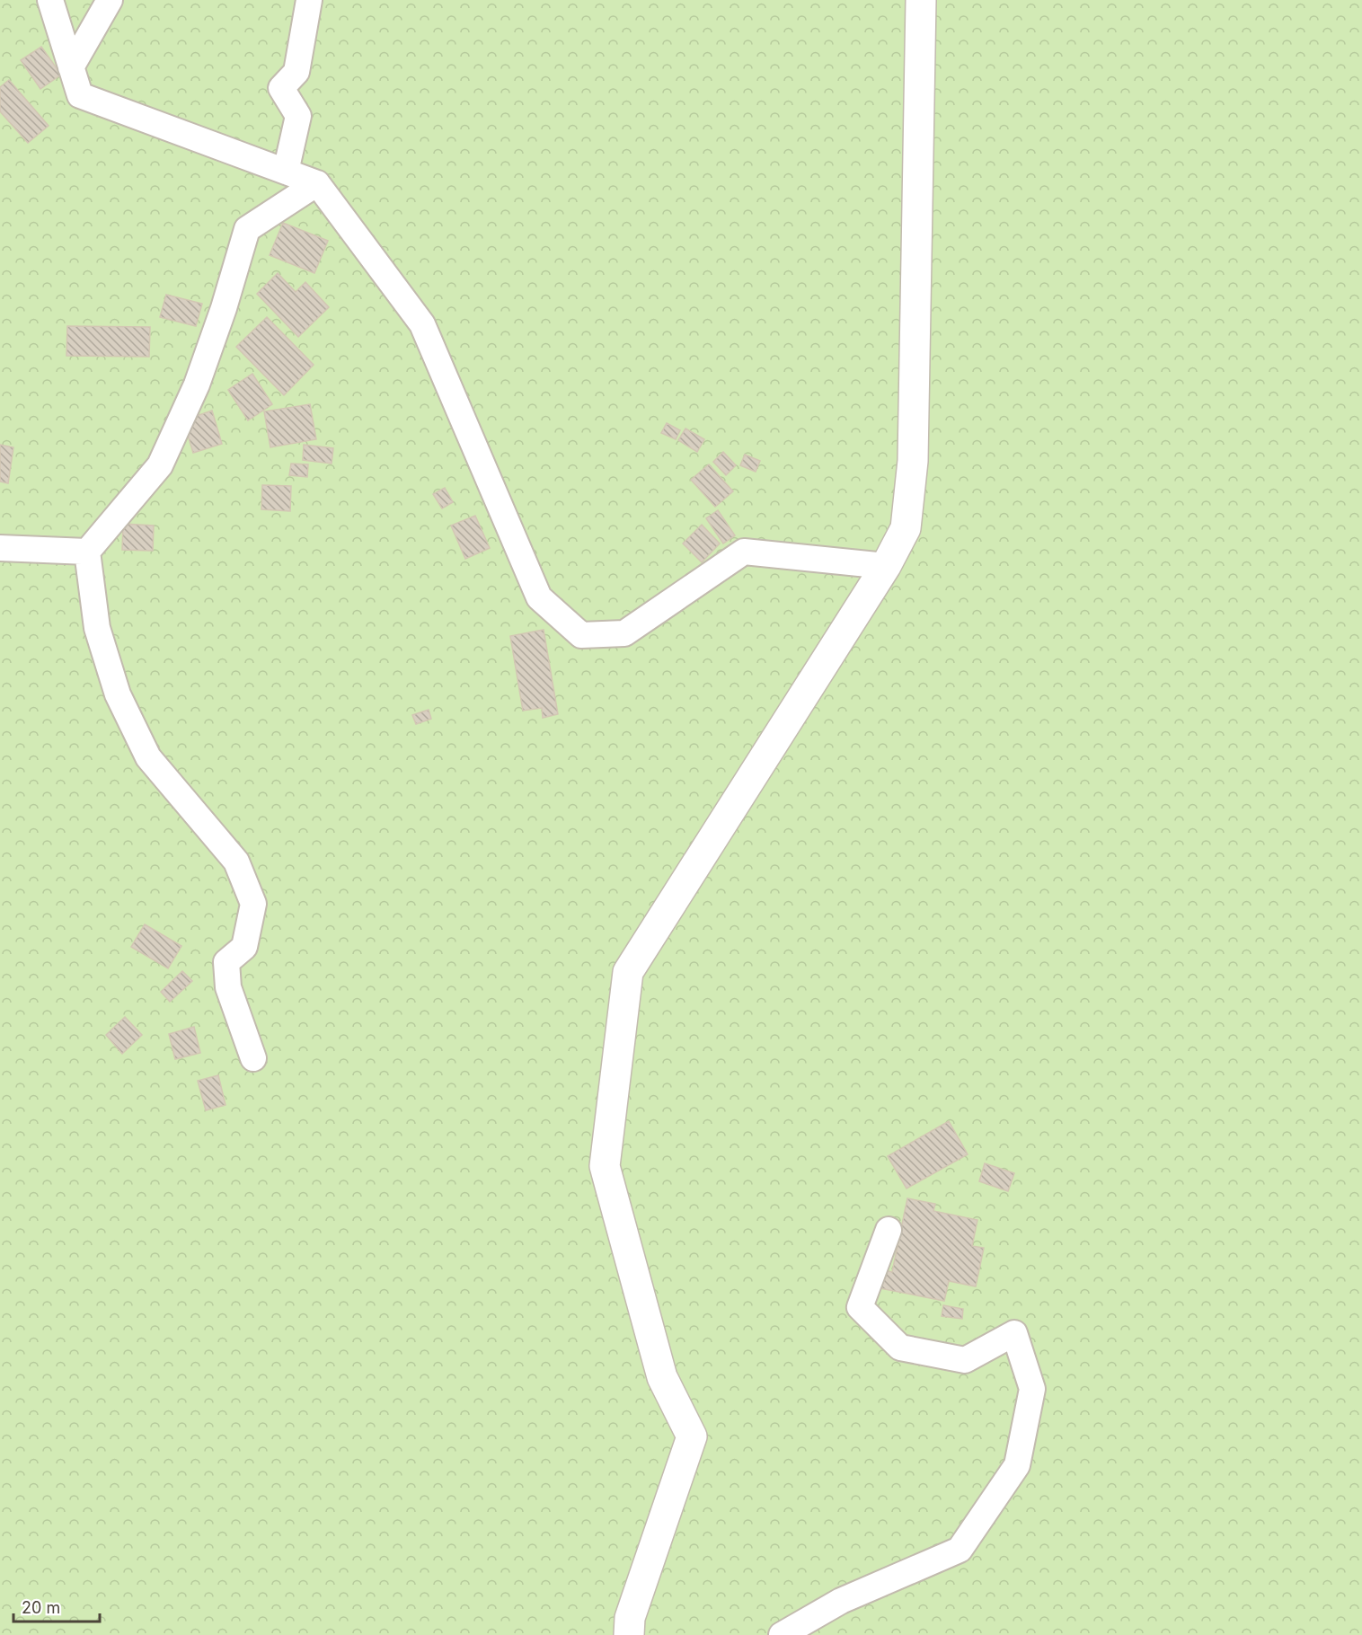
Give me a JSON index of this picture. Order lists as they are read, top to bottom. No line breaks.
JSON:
{"scale_bar":"20 m"}
